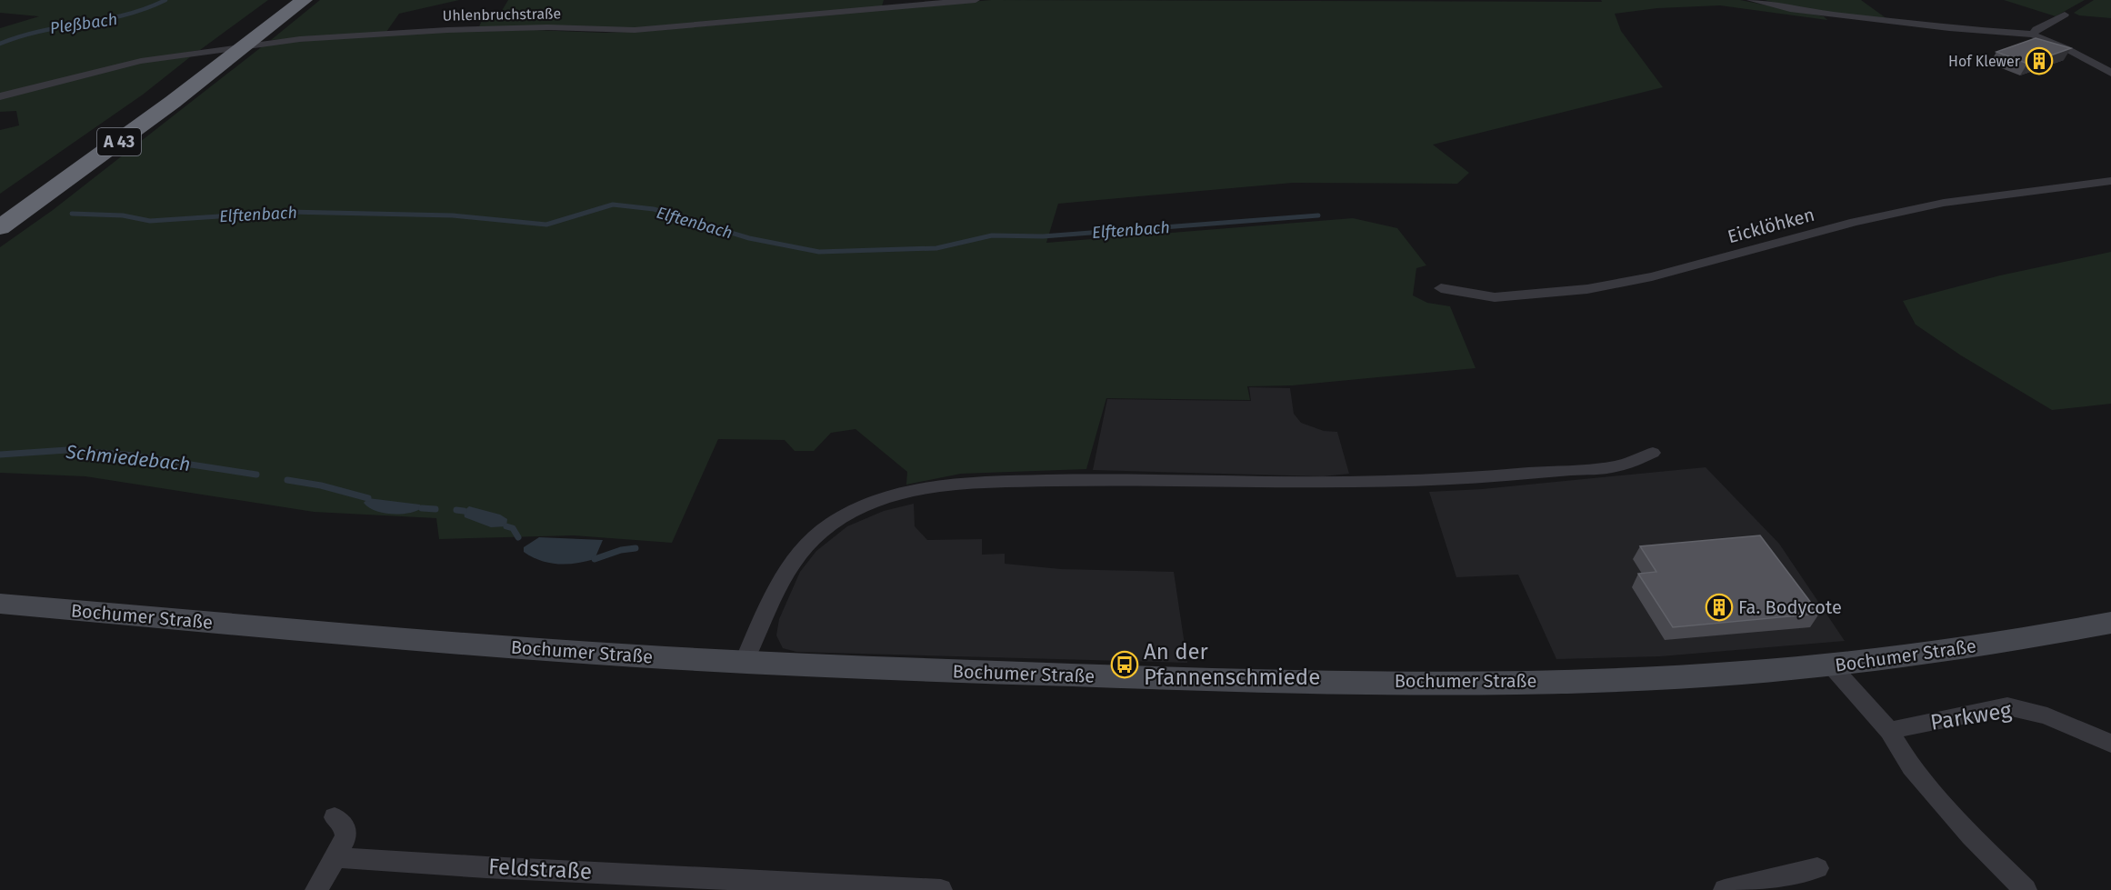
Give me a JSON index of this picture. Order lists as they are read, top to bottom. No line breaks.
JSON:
{"streets":{"highway":["A 43"],"main road":["Bochumer Straße"],"street":["Uhlenbruchstraße","Eicklöhken","Parkweg","Feldstraße"]},"water":["Pleßbach","Elftenbach","Schmiedebach"],"places":{"building":["Hof Klewer","Fa. Bodycote"],"bus stop":["An der Pfannenschmiede"]}}
